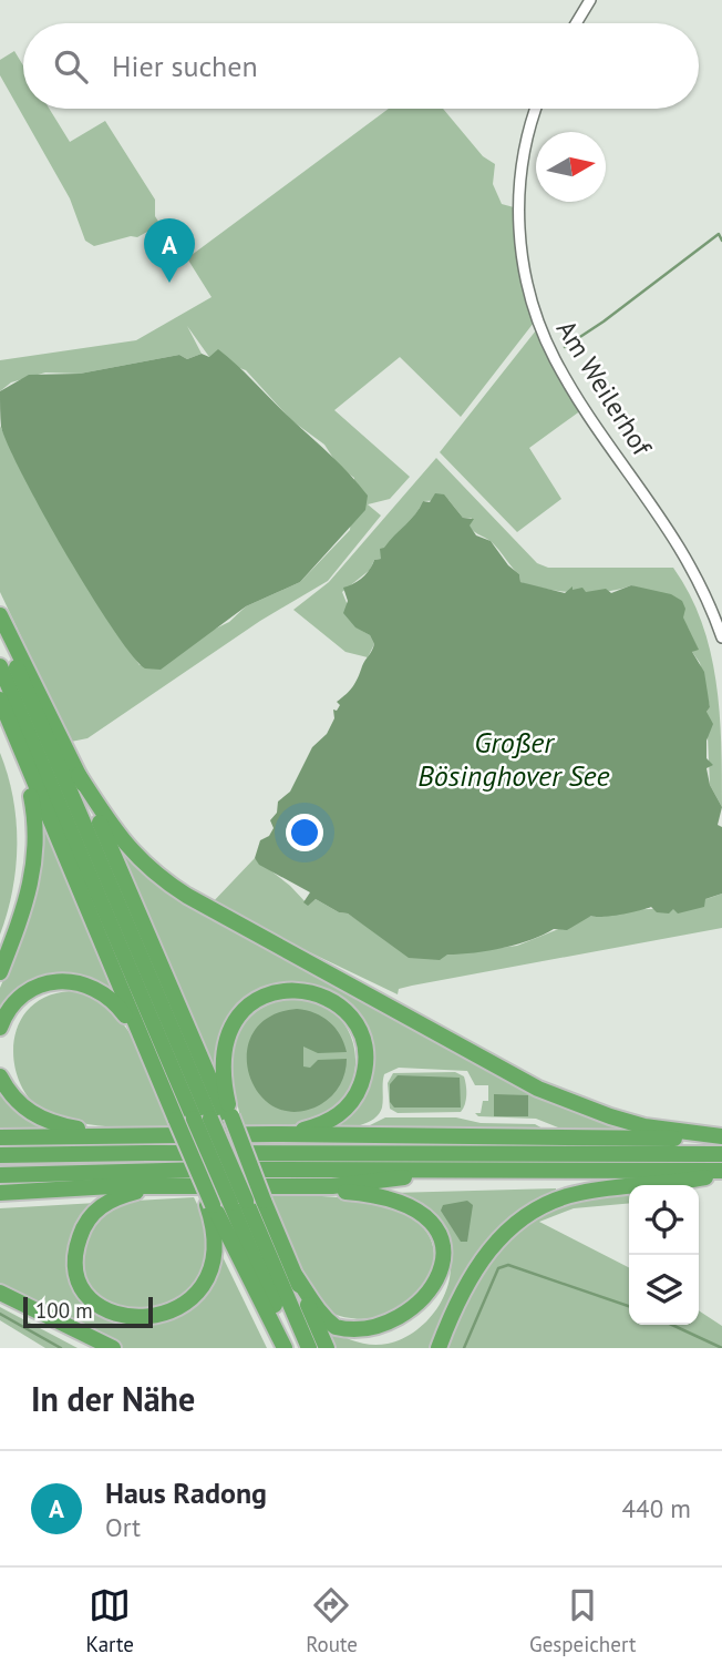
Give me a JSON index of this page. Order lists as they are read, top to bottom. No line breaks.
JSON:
{"streets":{"street":["Am Weilerhof"]},"water":["Großer Bösinghover See"],"scale_bar":"100 m","north":"right","page":{"search":"Hier suchen","pins":"A","scale":"100 m","heading":"In der Nähe","list":[{"mark":"A","name":"Haus Radong","note":"Ort","value":"440 m"}],"nav":["Karte","Route","Gespeichert"]}}
